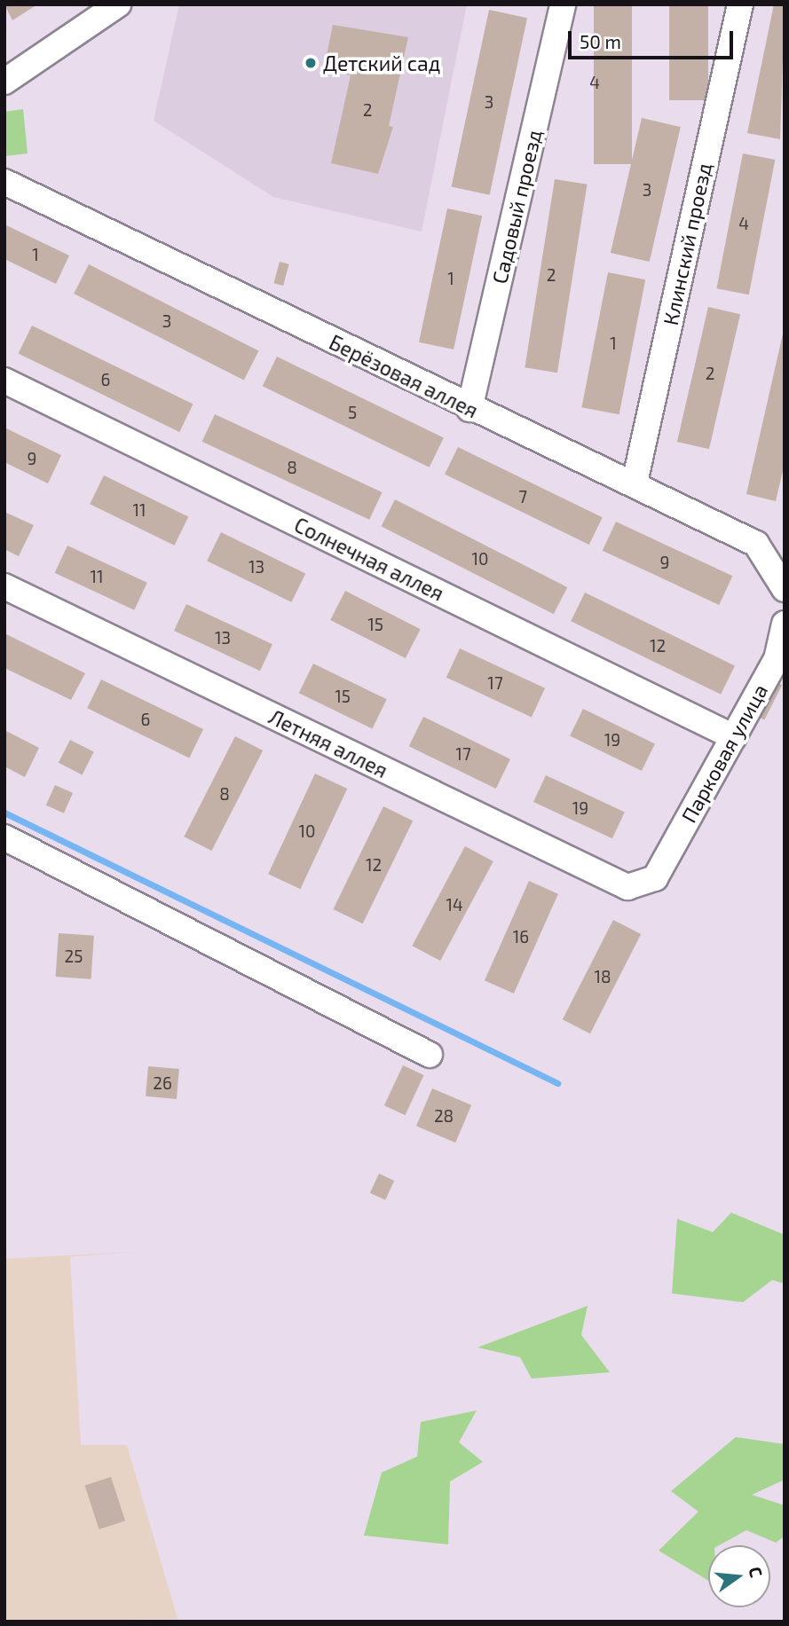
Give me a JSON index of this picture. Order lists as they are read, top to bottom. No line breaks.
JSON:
{"streets":{"street":["Садовый проезд","Клинский проезд","Берёзовая аллея","Солнечная аллея","Летняя аллея","Парковая улица"]},"crossings":[["Садовый проезд","Берёзовая аллея"],["Клинский проезд","Берёзовая аллея"],["Солнечная аллея","Парковая улица"],["Летняя аллея","Парковая улица"]],"places":["Детский сад"],"house_numbers":["4","3","2","3","4","1","2","1","3","1","2","6","5","9","8","7","11","10","9","13","11","15","13","12","17","15","6","19","17","8","19","10","12","14","16","25","18","26","28"],"scale_bar":"50 m","north":"right"}
